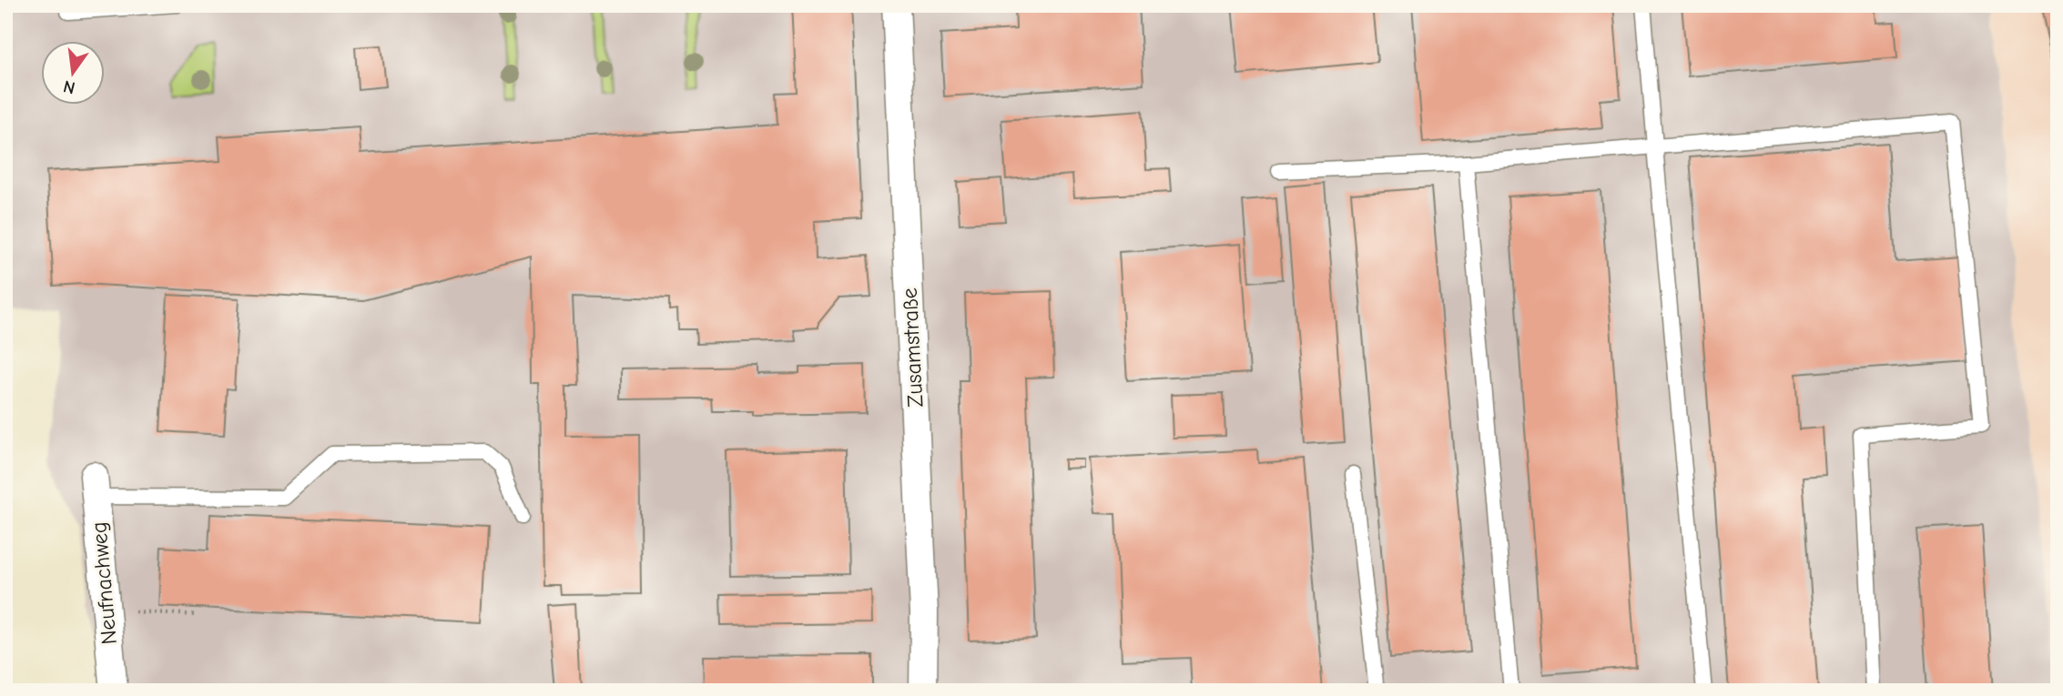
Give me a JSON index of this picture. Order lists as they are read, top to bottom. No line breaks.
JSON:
{"streets":{"street":["Zusamstraße","Neufnachweg"]},"north":"bottom"}
